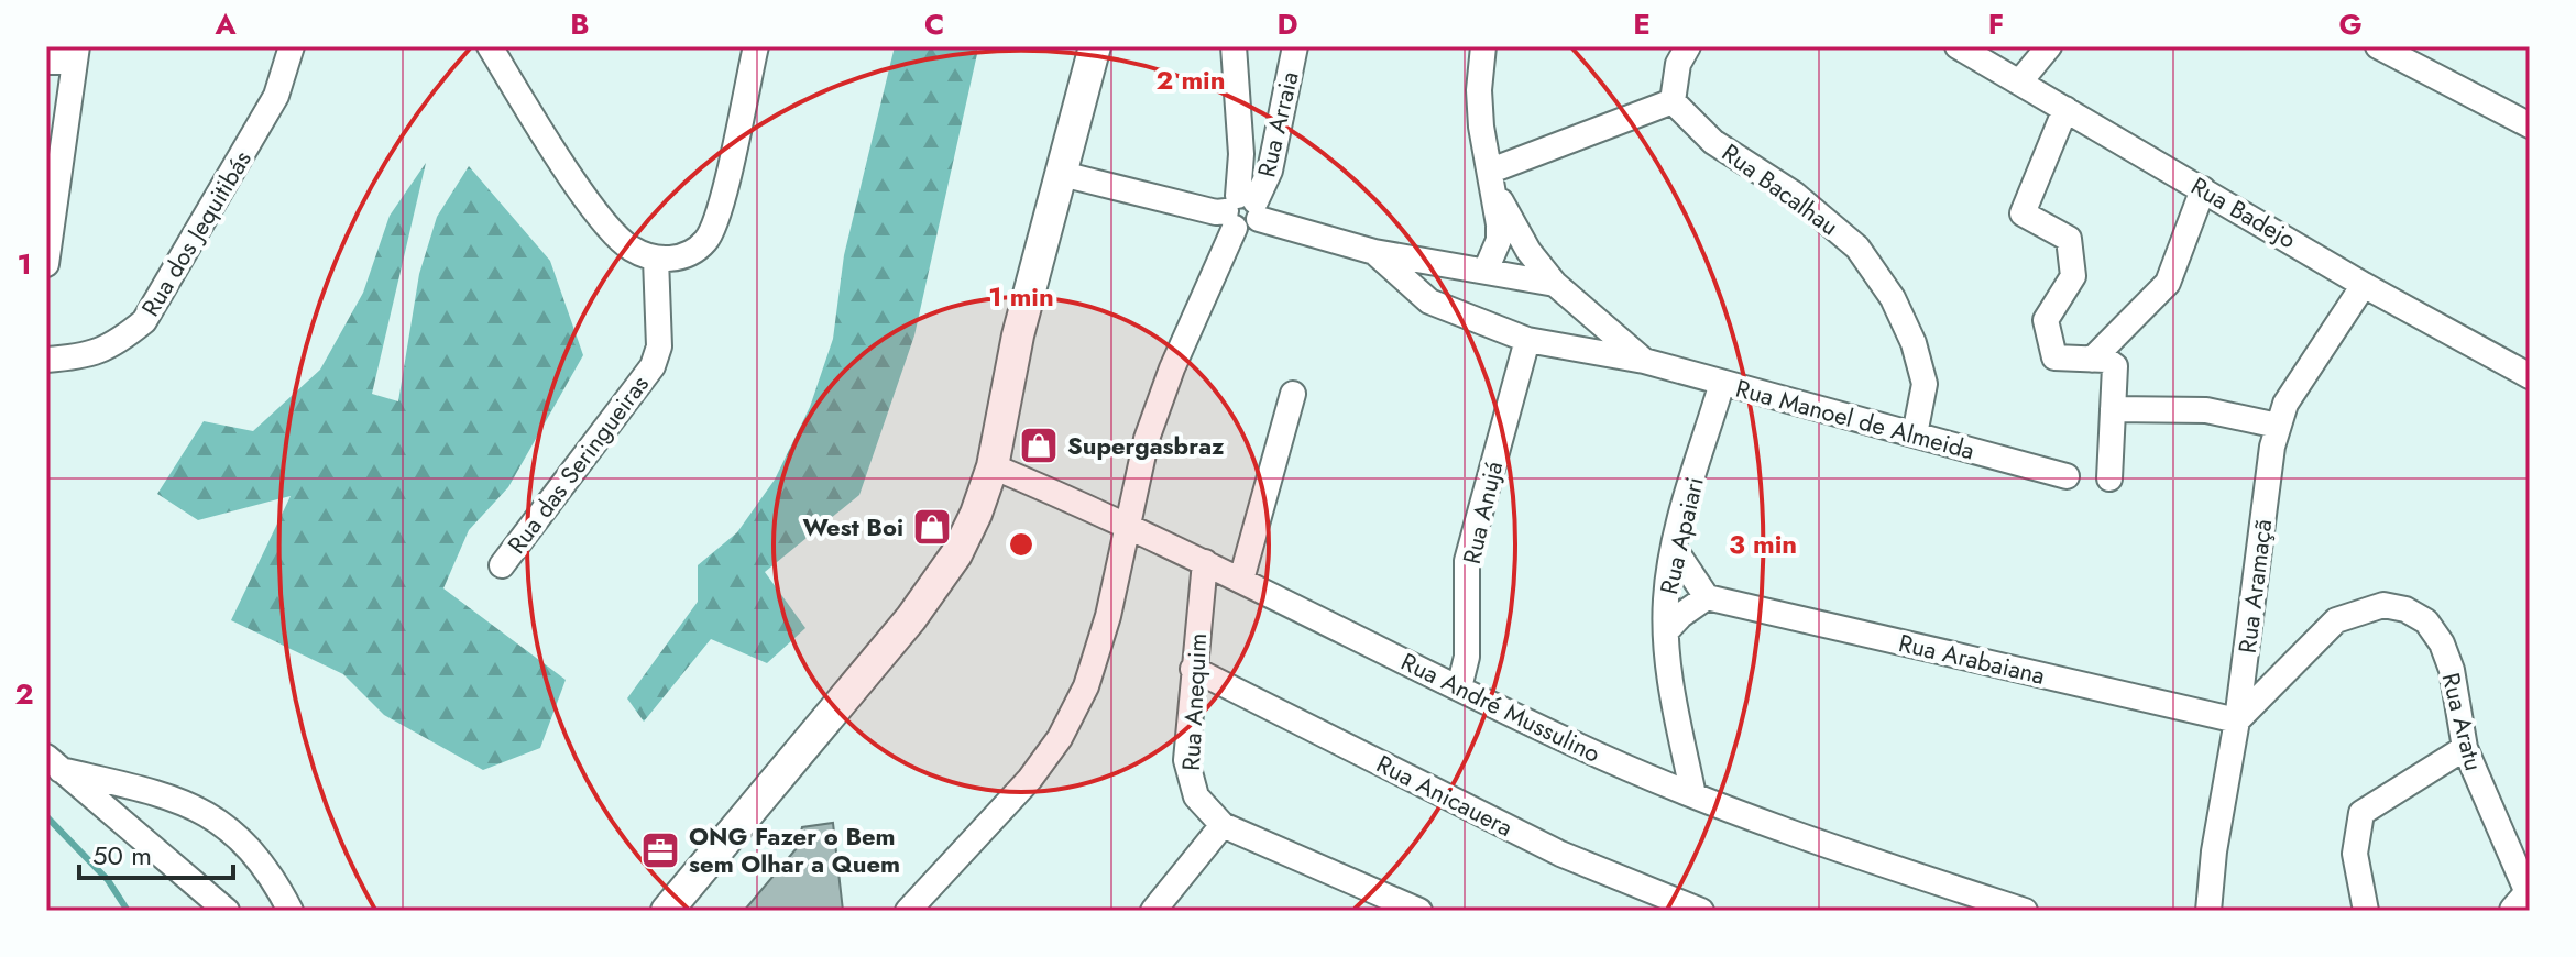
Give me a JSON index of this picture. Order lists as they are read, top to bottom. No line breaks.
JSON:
{"streets":{"street":["Rua Arraia","Rua Bacalhau","Rua Badejo","Rua dos Jequitibás","Rua Manoel de Almeida","Rua das Seringueiras","Rua Anujá","Rua Apaiari","Rua Aramaçã","Rua Arabaiana","Rua Anequim","Rua André Mussulino","Rua Aratu","Rua Anicauera"]},"crossings":[["Rua Arraia","Rua Manoel de Almeida"],["Rua Arraia","Rua André Mussulino"],["Rua Bacalhau","Rua Manoel de Almeida"],["Rua Badejo","Rua Aramaçã"],["Rua Manoel de Almeida","Rua Anujá"],["Rua Manoel de Almeida","Rua Apaiari"],["Rua Anujá","Rua André Mussulino"],["Rua Apaiari","Rua André Mussulino"],["Rua Aramaçã","Rua Arabaiana"],["Rua Aramaçã","Rua Aratu"],["Rua Arabaiana","Rua Aratu"],["Rua Anequim","Rua André Mussulino"],["Rua Anequim","Rua Anicauera"]],"places":{"shop":["Supergasbraz","West Boi"],"office":["ONG Fazer o Bem sem Olhar a Quem"]},"scale_bar":"50 m","grid":{"columns":["A","B","C","D","E","F","G"],"rows":["1","2"]},"rings":["2 min","1 min","3 min"]}
